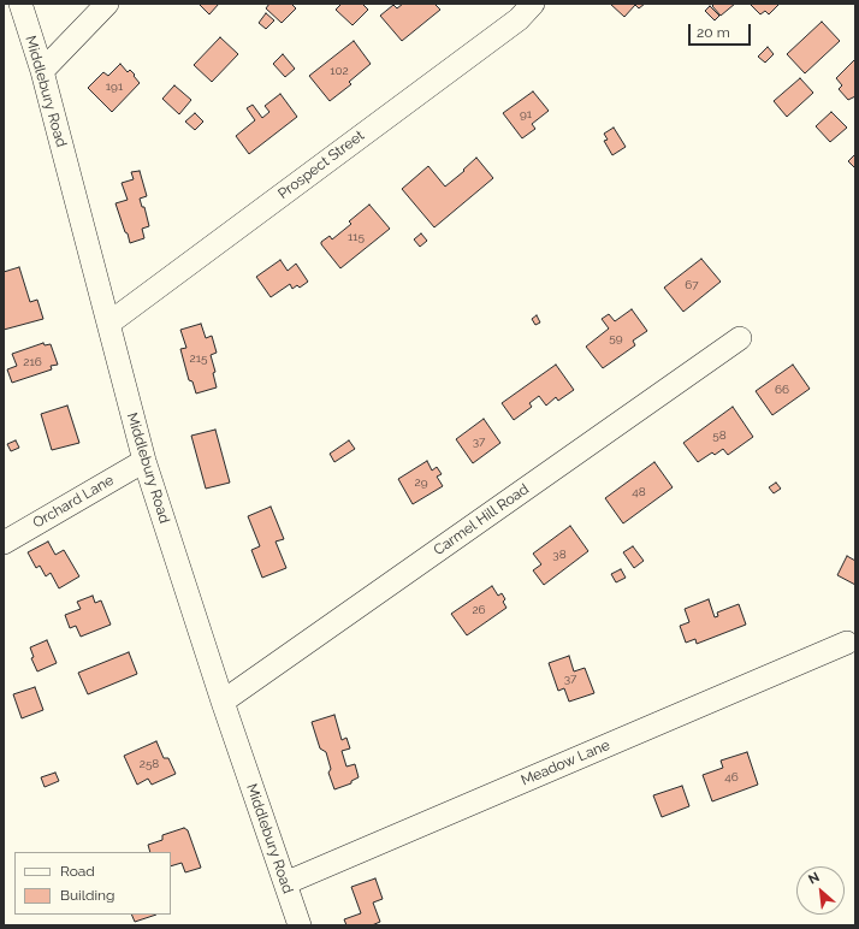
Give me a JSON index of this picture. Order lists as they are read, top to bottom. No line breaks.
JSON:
{"streets":{"street":["Middlebury Road","Prospect Street","Orchard Lane","Carmel Hill Road","Meadow Lane"]},"crossings":[["Middlebury Road","Prospect Street"],["Middlebury Road","Orchard Lane"],["Middlebury Road","Carmel Hill Road"],["Middlebury Road","Meadow Lane"]],"house_numbers":["102","191","91","115","67","59","215","216","66","58","37","29","48","38","26","37","258","46"],"legend":["Road","Building"],"scale_bar":"20 m","north":"top left"}
